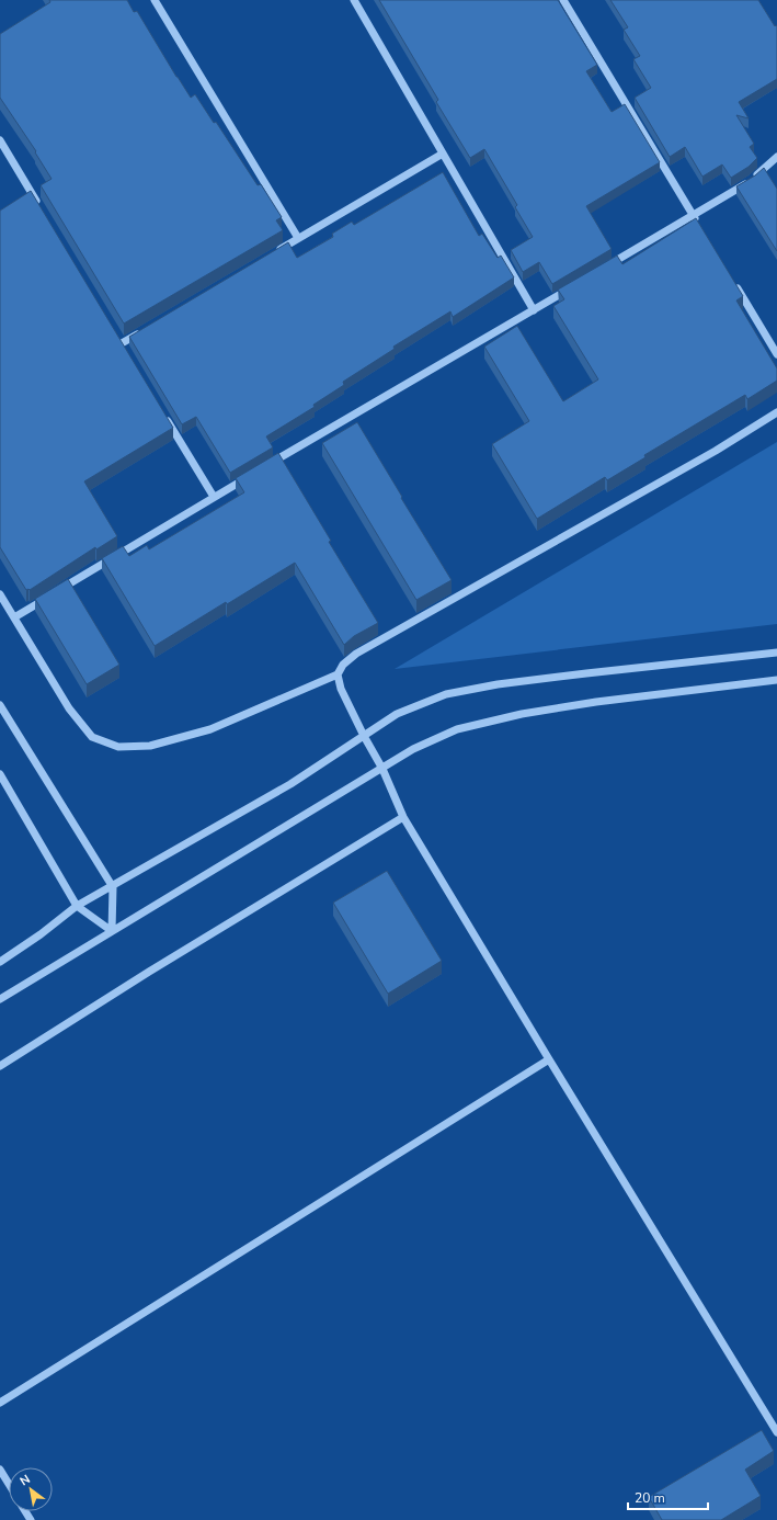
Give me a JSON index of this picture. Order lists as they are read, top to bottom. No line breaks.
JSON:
{"scale_bar":"20 m","north":"top left"}
